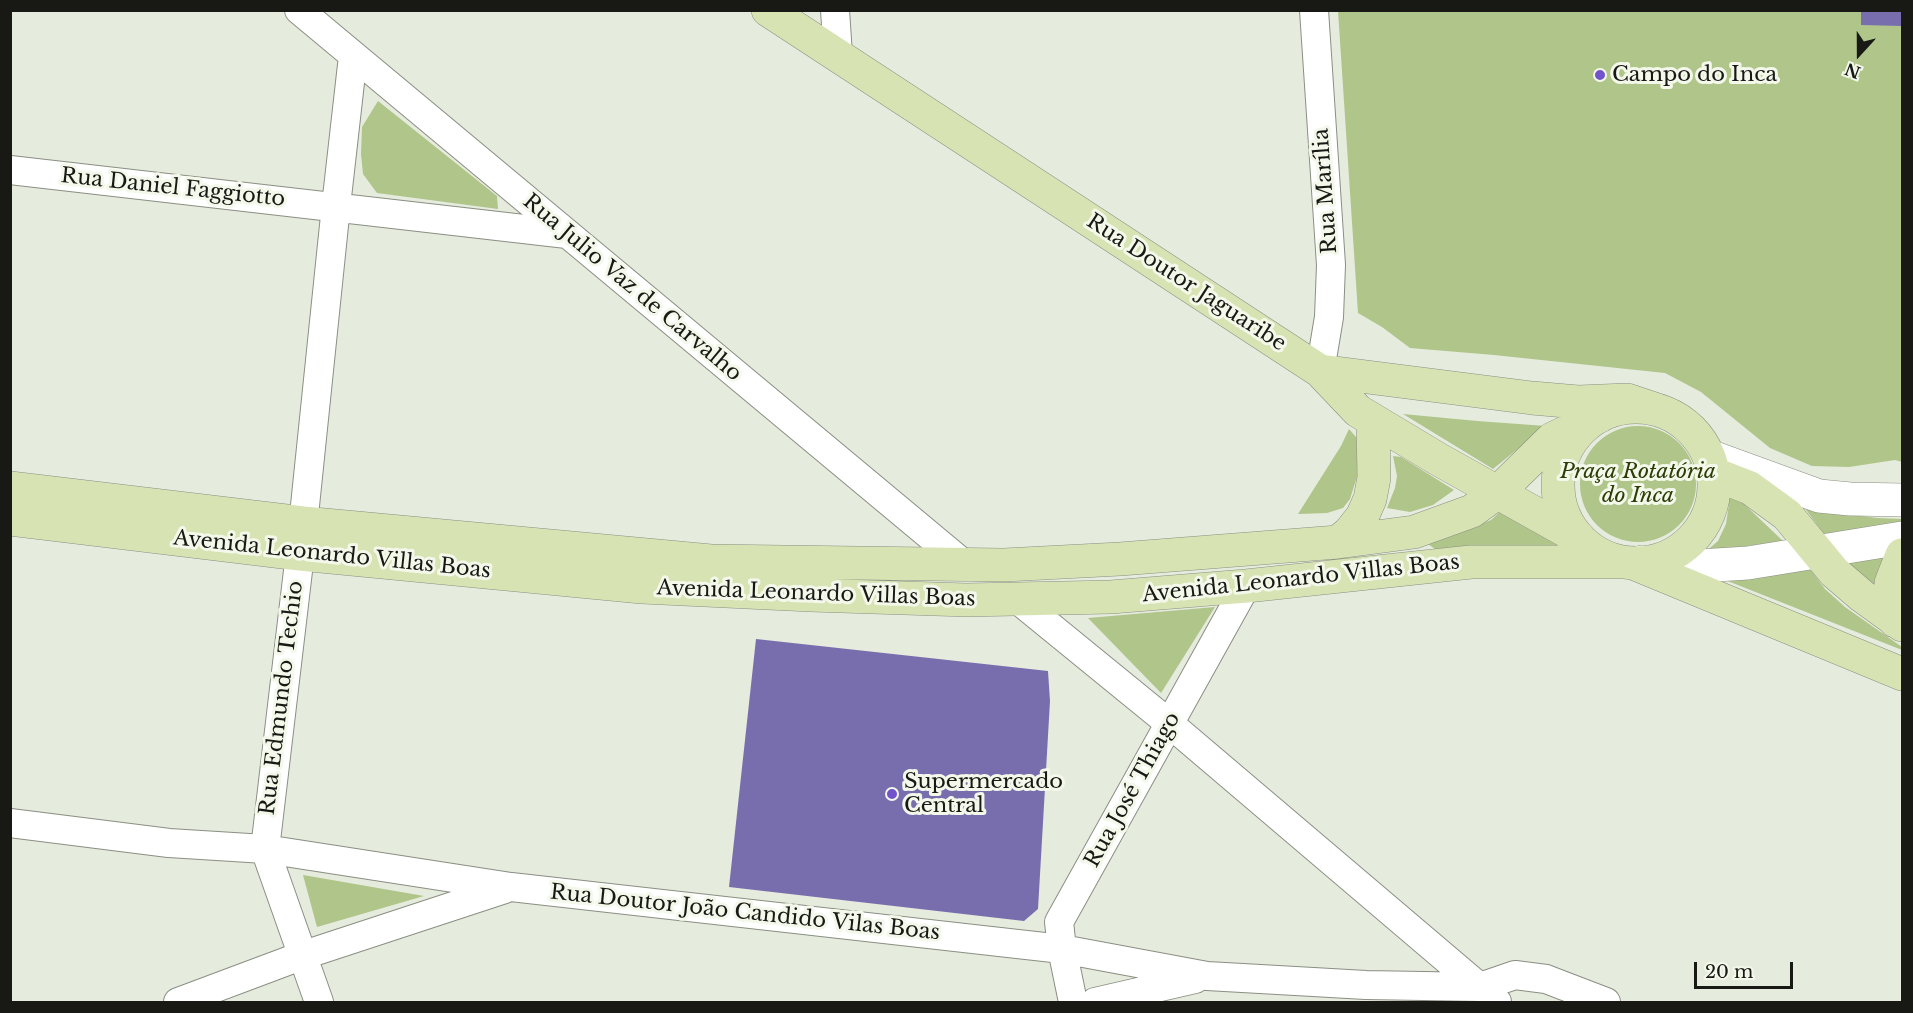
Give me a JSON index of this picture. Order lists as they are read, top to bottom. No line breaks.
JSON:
{"streets":{"main road":["Rua Doutor Jaguaribe","Avenida Leonardo Villas Boas"],"street":["Rua Daniel Faggiotto","Rua Marília","Rua Julio Vaz de Carvalho","Rua Edmundo Techio","Rua José Thiago","Rua Doutor João Candido Vilas Boas"]},"crossings":[["Rua Daniel Faggiotto","Rua Julio Vaz de Carvalho"],["Rua Daniel Faggiotto","Rua Edmundo Techio"],["Rua Marília","Rua Doutor Jaguaribe"],["Rua Doutor Jaguaribe","Avenida Leonardo Villas Boas"],["Rua Julio Vaz de Carvalho","Avenida Leonardo Villas Boas"],["Rua Julio Vaz de Carvalho","Rua Edmundo Techio"],["Avenida Leonardo Villas Boas","Rua Edmundo Techio"],["Avenida Leonardo Villas Boas","Rua José Thiago"],["Rua Edmundo Techio","Rua Doutor João Candido Vilas Boas"],["Rua José Thiago","Rua Doutor João Candido Vilas Boas"]],"parks":["Praça Rotatória do Inca"],"places":["Campo do Inca","Supermercado Central"],"scale_bar":"20 m","north":"bottom"}
